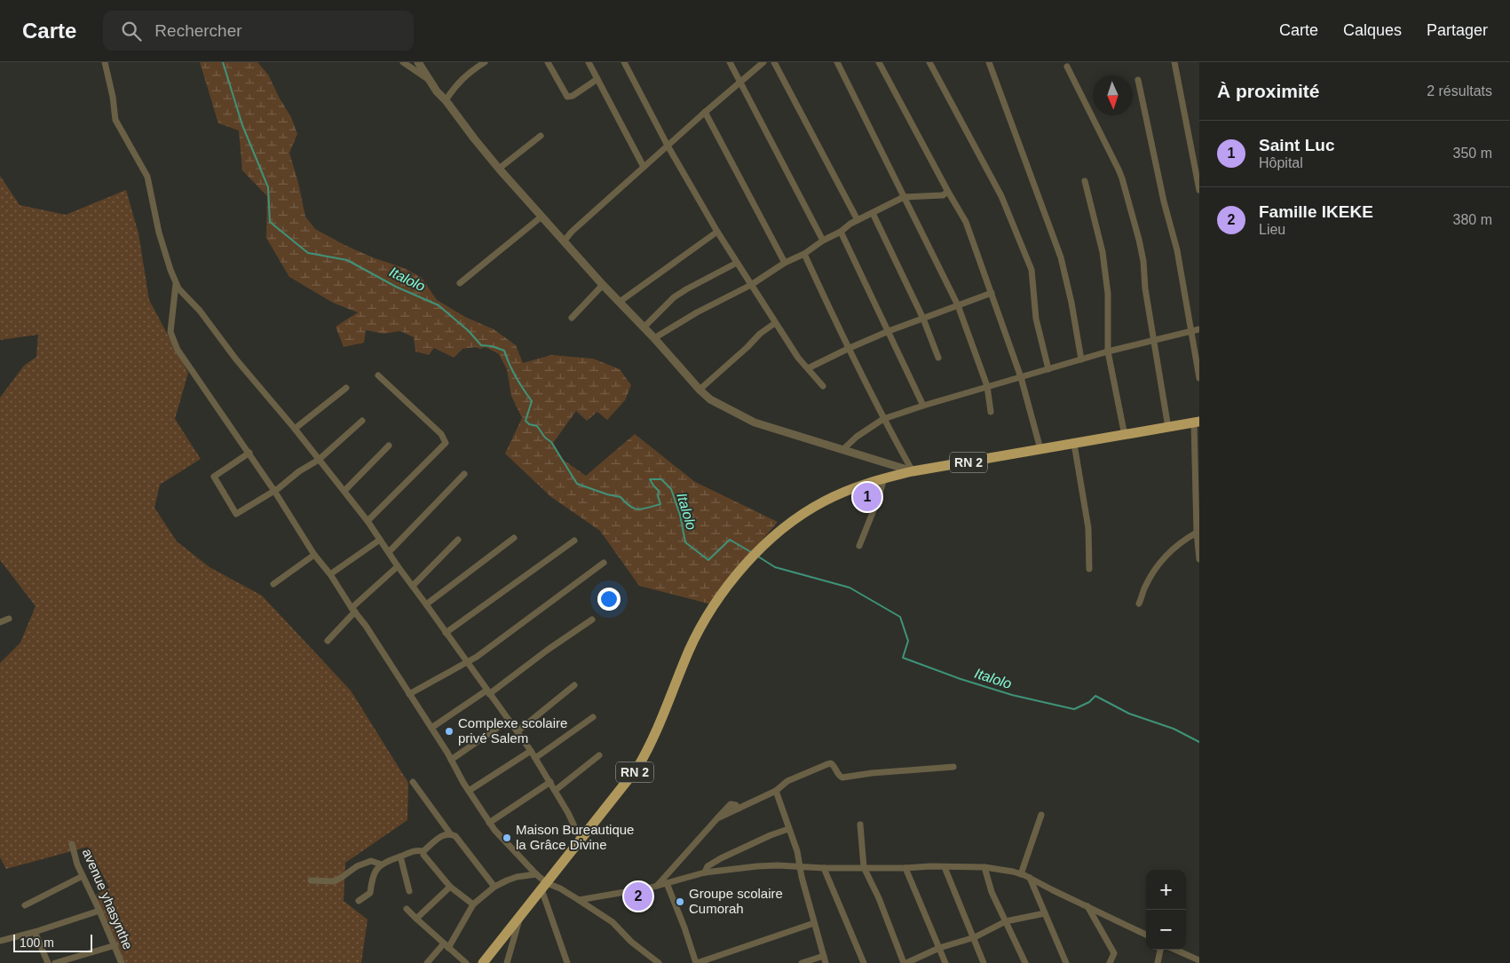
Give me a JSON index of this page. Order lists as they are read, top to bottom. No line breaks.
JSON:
{"streets":{"highway":["RN 2"],"street":["avenue yhasynthe"]},"water":["Italolo"],"places":["Complexe scolaire privé Salem","Maison Bureautique la Grâce Divine","Groupe scolaire Cumorah"],"scale_bar":"100 m","north":"bottom","page":{"header":"Carte","search":"Rechercher","nav":["Carte","Calques","Partager"],"heading":["À proximité","2 résultats"],"list":[{"mark":"1","name":"Saint Luc","note":"Hôpital","value":"350 m"},{"mark":"2","name":"Famille IKEKE","note":"Lieu","value":"380 m"}],"pins":["1","2"],"map_buttons":["+","−"],"scale":"100 m"}}
